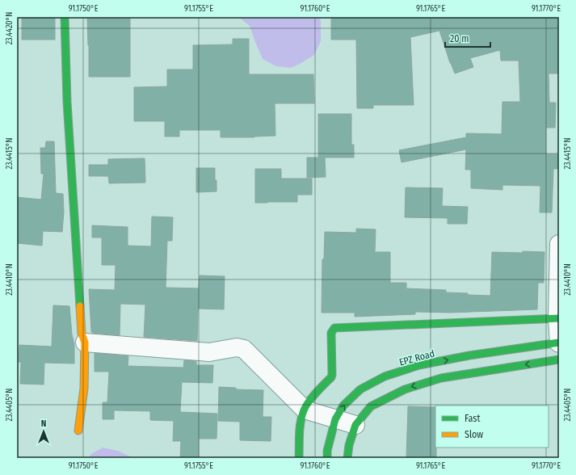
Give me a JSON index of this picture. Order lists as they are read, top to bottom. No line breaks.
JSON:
{"streets":{"street":["EPZ Road"]},"legend":["Fast","Slow"],"scale_bar":"20 m","north":"top","coordinates":["91.1750°E","91.1755°E","91.1760°E","91.1765°E","91.1770°E","23.4420°N","23.4415°N","23.4410°N","23.4405°N"]}
